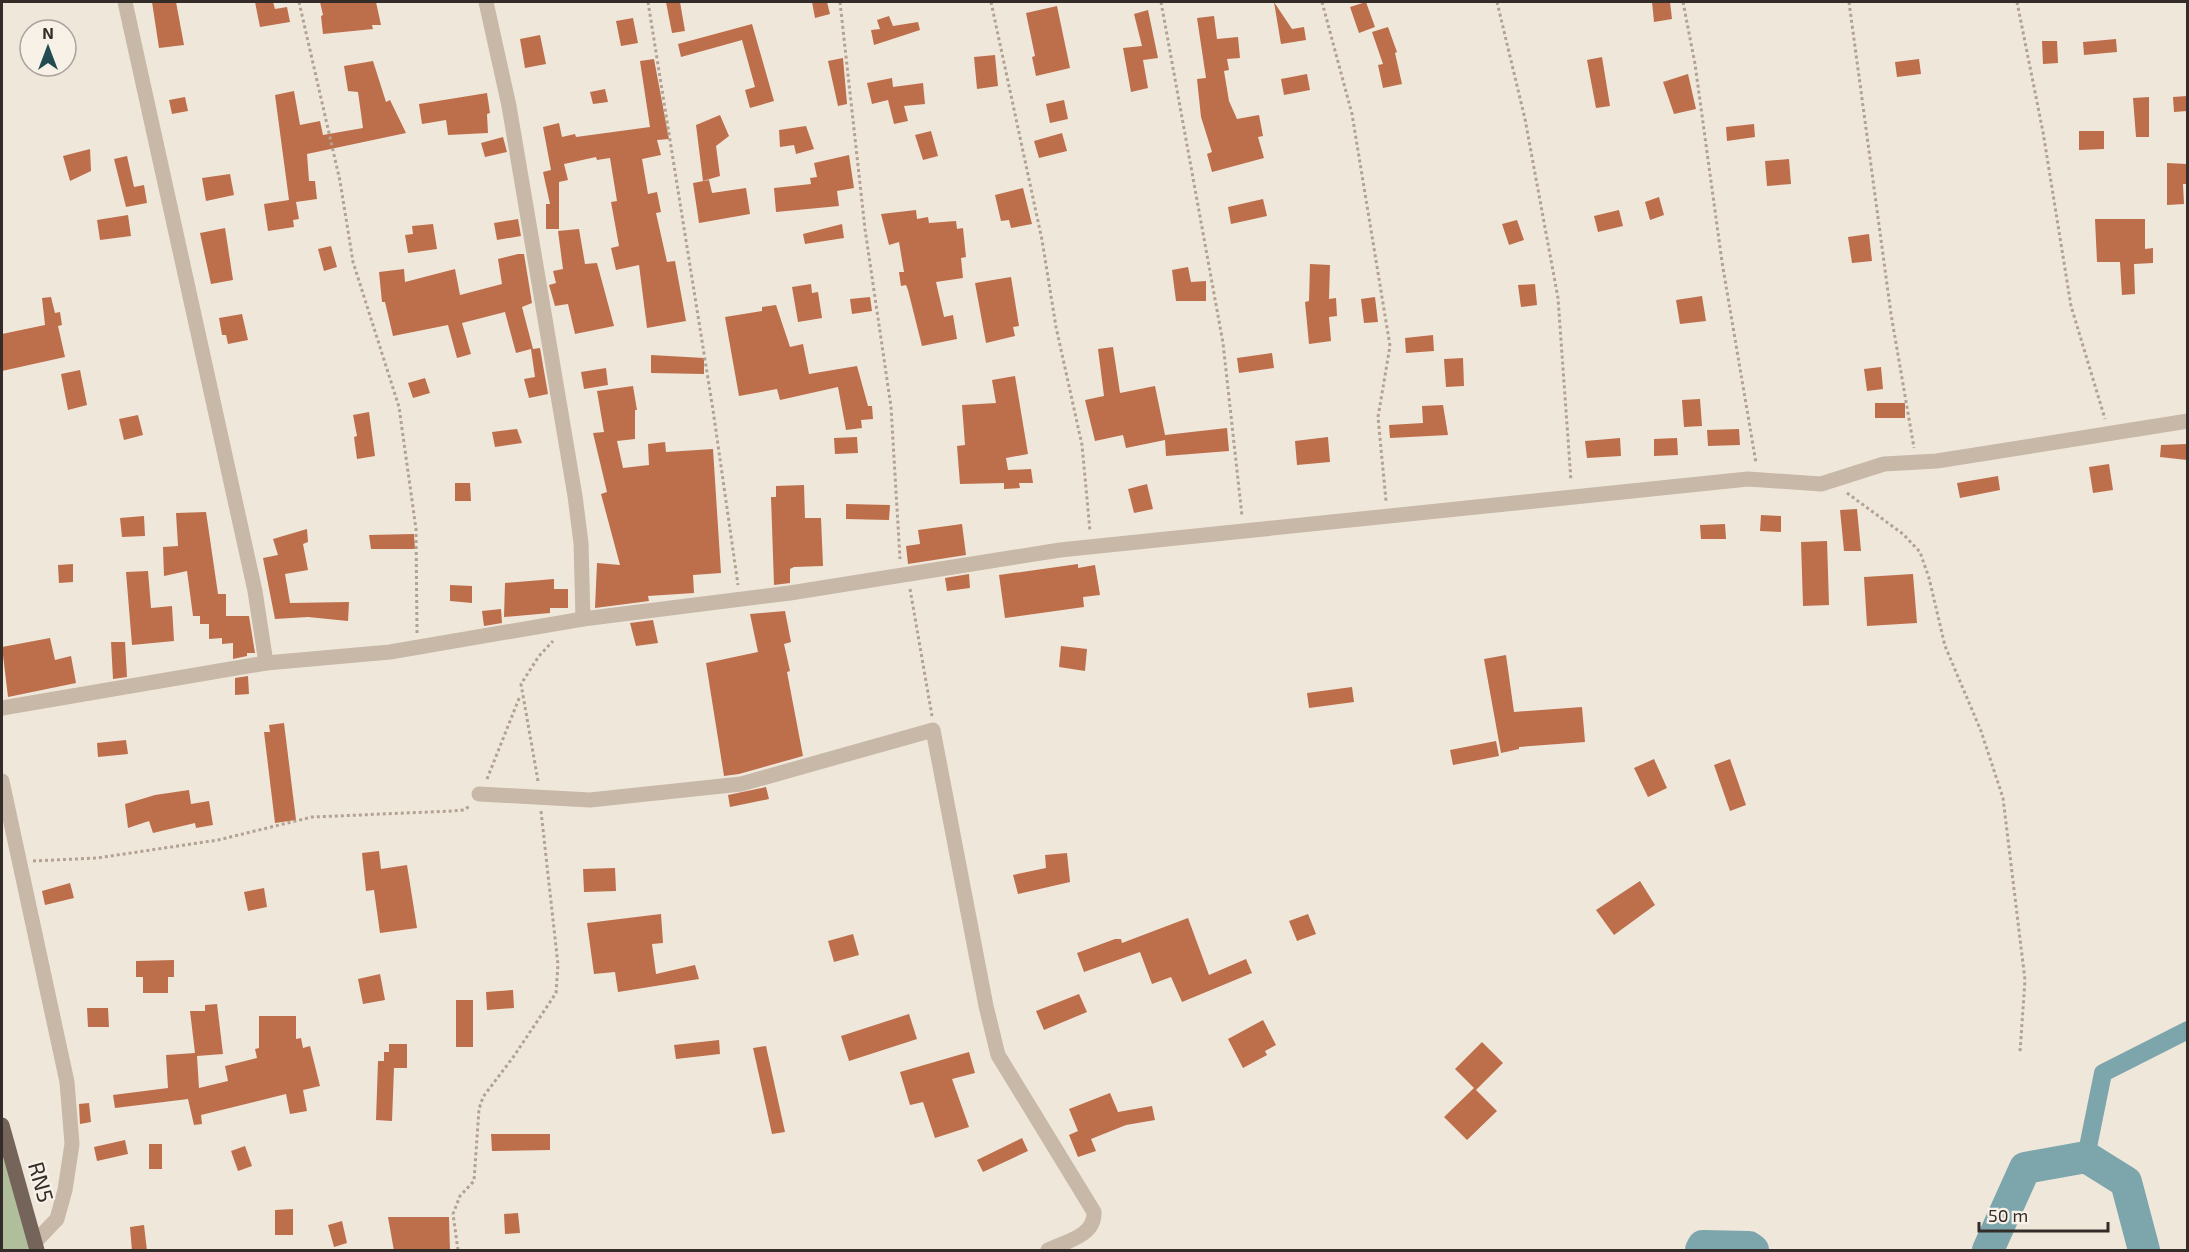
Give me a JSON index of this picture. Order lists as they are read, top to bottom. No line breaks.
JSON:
{"streets":{"main road":["RN5"]},"scale_bar":"50 m","north":"top"}
